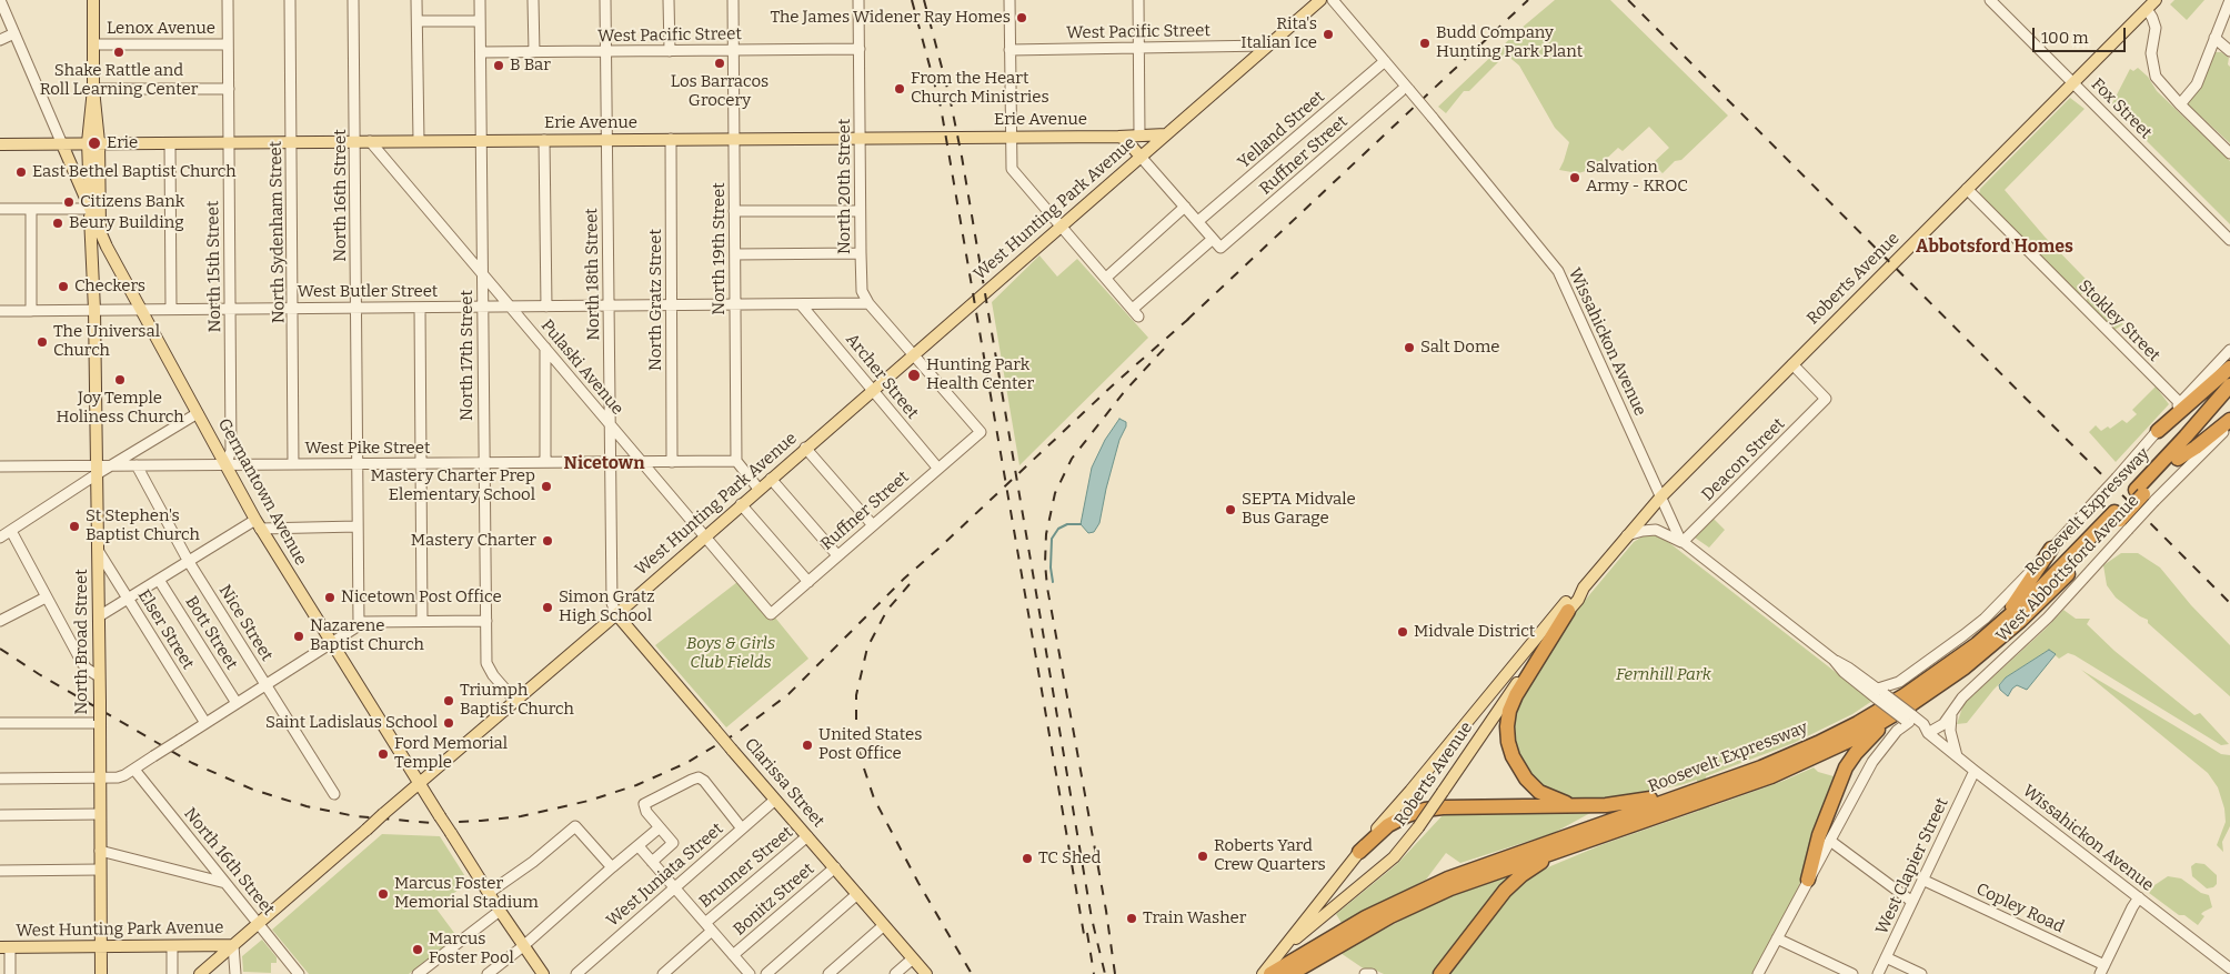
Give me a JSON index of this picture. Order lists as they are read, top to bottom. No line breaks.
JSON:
{"streets":{"highway":["Roosevelt Expressway"],"main road":["Erie Avenue","West Hunting Park Avenue","Roberts Avenue","Germantown Avenue","North Broad Street","Clarissa Street"],"street":["Lenox Avenue","West Pacific Street","Fox Street","Yelland Street","Ruffner Street","North 20th Street","North 16th Street","North Sydenham Street","North 19th Street","North 15th Street","North 18th Street","West Butler Street","North Gratz Street","Stokley Street","Wissahickon Avenue","North 17th Street","Pulaski Avenue","Archer Street","West Pike Street","Deacon Street","West Abbottsford Avenue","Nice Street","Elser Street","Bott Street","West Clapier Street","Brunner Street","West Juniata Street","Bonitz Street","Copley Road"]},"crossings":[["Lenox Avenue","North 15th Street"],["Lenox Avenue","North Broad Street"],["West Pacific Street","North 20th Street"],["West Pacific Street","West Hunting Park Avenue"],["West Pacific Street","North 19th Street"],["West Pacific Street","North 18th Street"],["West Pacific Street","North 17th Street"],["Fox Street","Roberts Avenue"],["Erie Avenue","North 20th Street"],["Erie Avenue","North 16th Street"],["Erie Avenue","West Hunting Park Avenue"],["Erie Avenue","North Sydenham Street"],["Erie Avenue","North 19th Street"],["Erie Avenue","North 15th Street"],["Erie Avenue","North 18th Street"],["Erie Avenue","North Gratz Street"],["Erie Avenue","North 17th Street"],["Erie Avenue","Pulaski Avenue"],["Erie Avenue","Germantown Avenue"],["Erie Avenue","North Broad Street"],["Yelland Street","Wissahickon Avenue"],["Ruffner Street","North 20th Street"],["Ruffner Street","Wissahickon Avenue"],["Ruffner Street","Pulaski Avenue"],["Ruffner Street","Archer Street"],["North 20th Street","West Hunting Park Avenue"],["North 20th Street","West Butler Street"],["North 16th Street","West Hunting Park Avenue"],["North 16th Street","West Butler Street"],["North 16th Street","West Pike Street"],["West Hunting Park Avenue","North 18th Street"],["West Hunting Park Avenue","North 17th Street"],["West Hunting Park Avenue","Pulaski Avenue"],["West Hunting Park Avenue","Archer Street"],["West Hunting Park Avenue","Germantown Avenue"],["West Hunting Park Avenue","North Broad Street"],["West Hunting Park Avenue","Clarissa Street"],["North Sydenham Street","West Butler Street"],["North Sydenham Street","West Pike Street"],["North 19th Street","West Butler Street"],["North 19th Street","West Pike Street"],["North 15th Street","West Butler Street"],["North 15th Street","West Pike Street"],["North 15th Street","Germantown Avenue"],["North 18th Street","West Butler Street"],["North 18th Street","Pulaski Avenue"],["North 18th Street","West Pike Street"],["North 18th Street","Clarissa Street"],["Roberts Avenue","Stokley Street"],["Roberts Avenue","Wissahickon Avenue"],["Roberts Avenue","Deacon Street"],["West Butler Street","North Gratz Street"],["West Butler Street","North 17th Street"],["West Butler Street","Pulaski Avenue"],["West Butler Street","Archer Street"],["West Butler Street","Germantown Avenue"],["West Butler Street","North Broad Street"],["North Gratz Street","West Pike Street"],["Stokley Street","West Abbottsford Avenue"],["Wissahickon Avenue","Deacon Street"],["Wissahickon Avenue","Roosevelt Expressway"],["Wissahickon Avenue","West Abbottsford Avenue"],["Wissahickon Avenue","West Clapier Street"],["North 17th Street","Pulaski Avenue"],["North 17th Street","West Pike Street"],["Pulaski Avenue","West Pike Street"],["West Pike Street","Germantown Avenue"],["West Pike Street","Nice Street"],["West Pike Street","North Broad Street"],["Germantown Avenue","North Broad Street"],["Roosevelt Expressway","West Abbottsford Avenue"],["Elser Street","North Broad Street"],["Clarissa Street","Brunner Street"],["Clarissa Street","West Juniata Street"],["Clarissa Street","Bonitz Street"],["West Clapier Street","Copley Road"]],"districts":["Abbotsford Homes","Nicetown"],"parks":["Boys & Girls Club Fields","Fernhill Park"],"places":["The James Widener Ray Homes","Rita's Italian Ice","Budd Company Hunting Park Plant","Shake Rattle and Roll Learning Center","Los Barracos Grocery","B Bar","From the Heart Church Ministries","Erie","East Bethel Baptist Church","Salvation Army - KROC","Citizens Bank","Beury Building","Checkers","The Universal Church","Salt Dome","Hunting Park Health Center","Joy Temple Holiness Church","Mastery Charter Prep Elementary School","SEPTA Midvale Bus Garage","St Stephen's Baptist Church","Mastery Charter","Nicetown Post Office","Simon Gratz High School","Midvale District","Nazarene Baptist Church","Triumph Baptist Church","Saint Ladislaus School","United States Post Office","Ford Memorial Temple","Roberts Yard Crew Quarters","TC Shed","Marcus Foster Memorial Stadium","Train Washer","Marcus Foster Pool"],"scale_bar":"100 m"}
